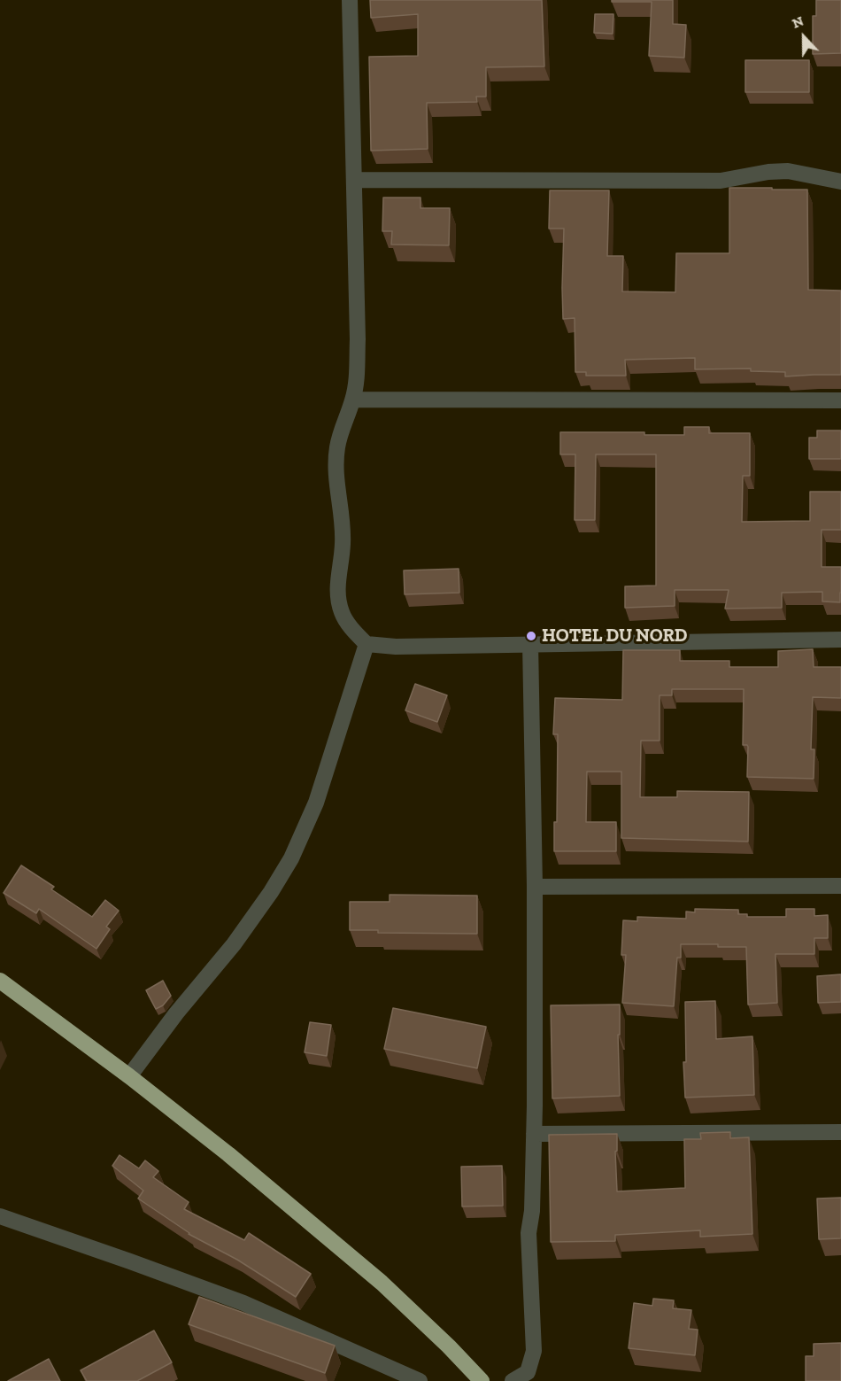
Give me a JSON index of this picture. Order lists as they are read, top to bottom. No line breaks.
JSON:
{"places":["HOTEL DU NORD"],"north":"top"}
